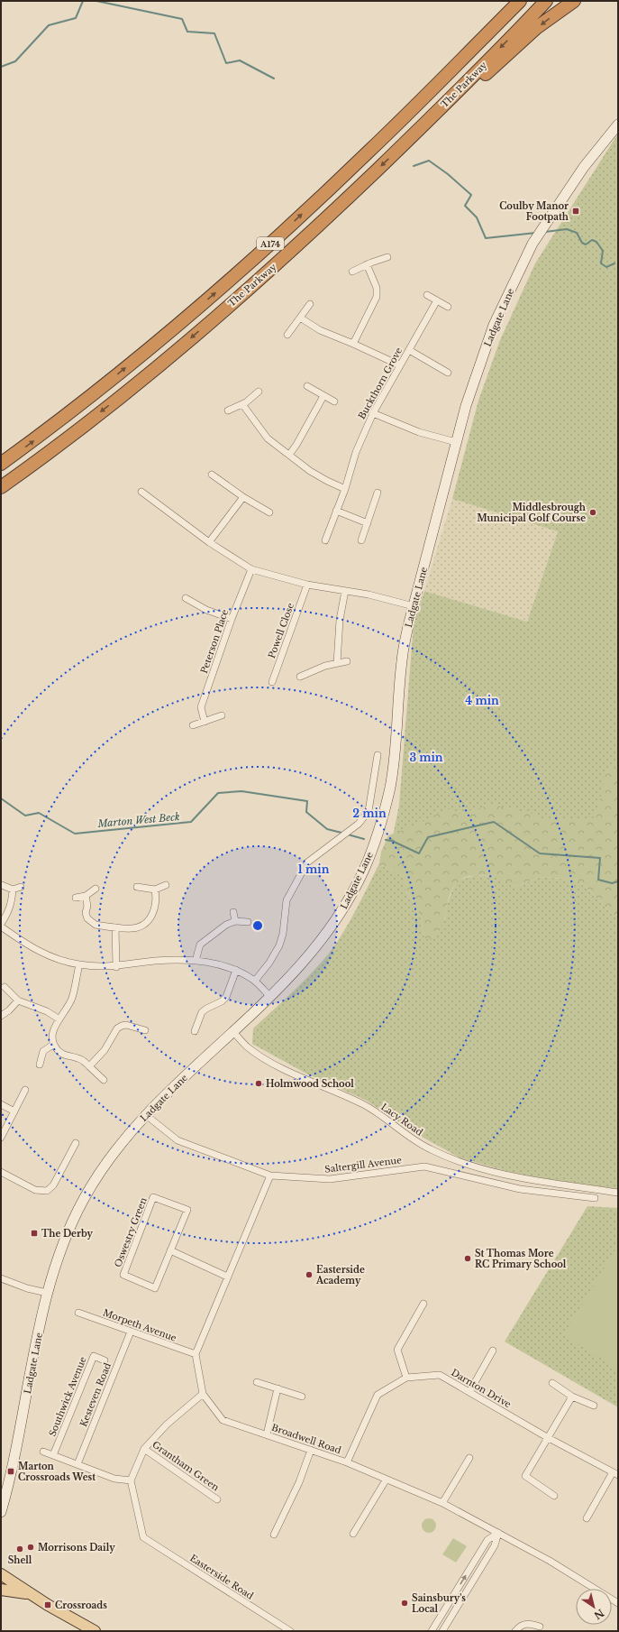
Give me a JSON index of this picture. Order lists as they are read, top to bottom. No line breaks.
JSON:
{"streets":{"highway":["The Parkway","A174"],"main road":["Ladgate Lane"],"street":["Buckthorn Grove","Powell Close","Peterson Place","Lacy Road","Saltergill Avenue","Oswestry Green","Morpeth Avenue","Darnton Drive","Kesteven Road","Southwick Avenue","Broadwell Road","Grantham Green","Easterside Road"]},"crossings":[["The Parkway","A174"],["Ladgate Lane","Lacy Road"],["Ladgate Lane","Saltergill Avenue"],["Morpeth Avenue","Kesteven Road"],["Morpeth Avenue","Broadwell Road"],["Darnton Drive","Broadwell Road"]],"water":["Marton West Beck"],"places":{"transit":["Coulby Manor Footpath","The Derby","Marton Crossroads West","Crossroads"],"other":["Middlesbrough Municipal Golf Course","Holmwood School","St Thomas More RC Primary School","Easterside Academy","Morrisons Daily","Shell","Sainsbury's Local"]},"north":"bottom right","rings":["4 min","3 min","2 min","1 min"]}
